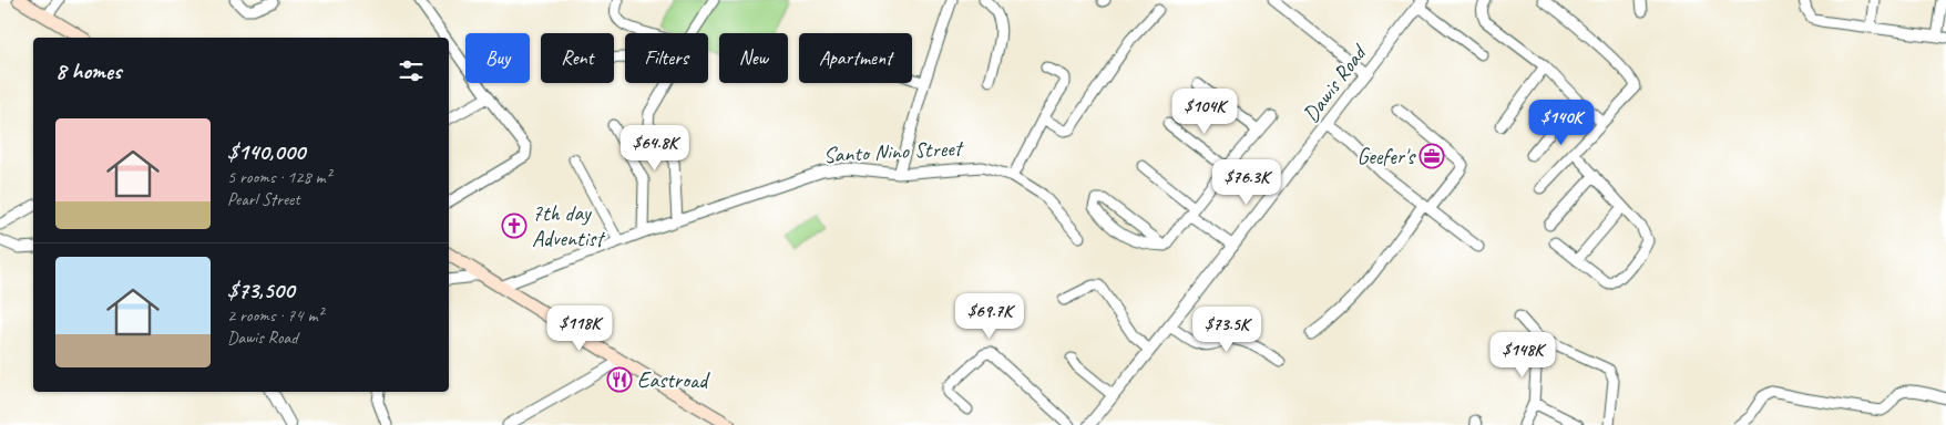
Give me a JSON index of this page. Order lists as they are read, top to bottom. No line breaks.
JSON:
{"streets":{"street":["Dawis Road","Santo Nino Street"]},"places":{"office":["Geefer's"],"church":["7th day Adventist"],"restaurant":["Eastroad"]},"page":{"chip":["Buy","Rent","Filters","New","Apartment"],"heading":"8 homes","price":["$104K","$140K","$64.8K","$76.3K","$69.7K","$118K","$73.5K","$148K"],"list":[{"name":"$140,000","note":"5 rooms · 128 m² · Pearl Street"},{"name":"$73,500","note":"2 rooms · 74 m² · Dawis Road"}]}}
